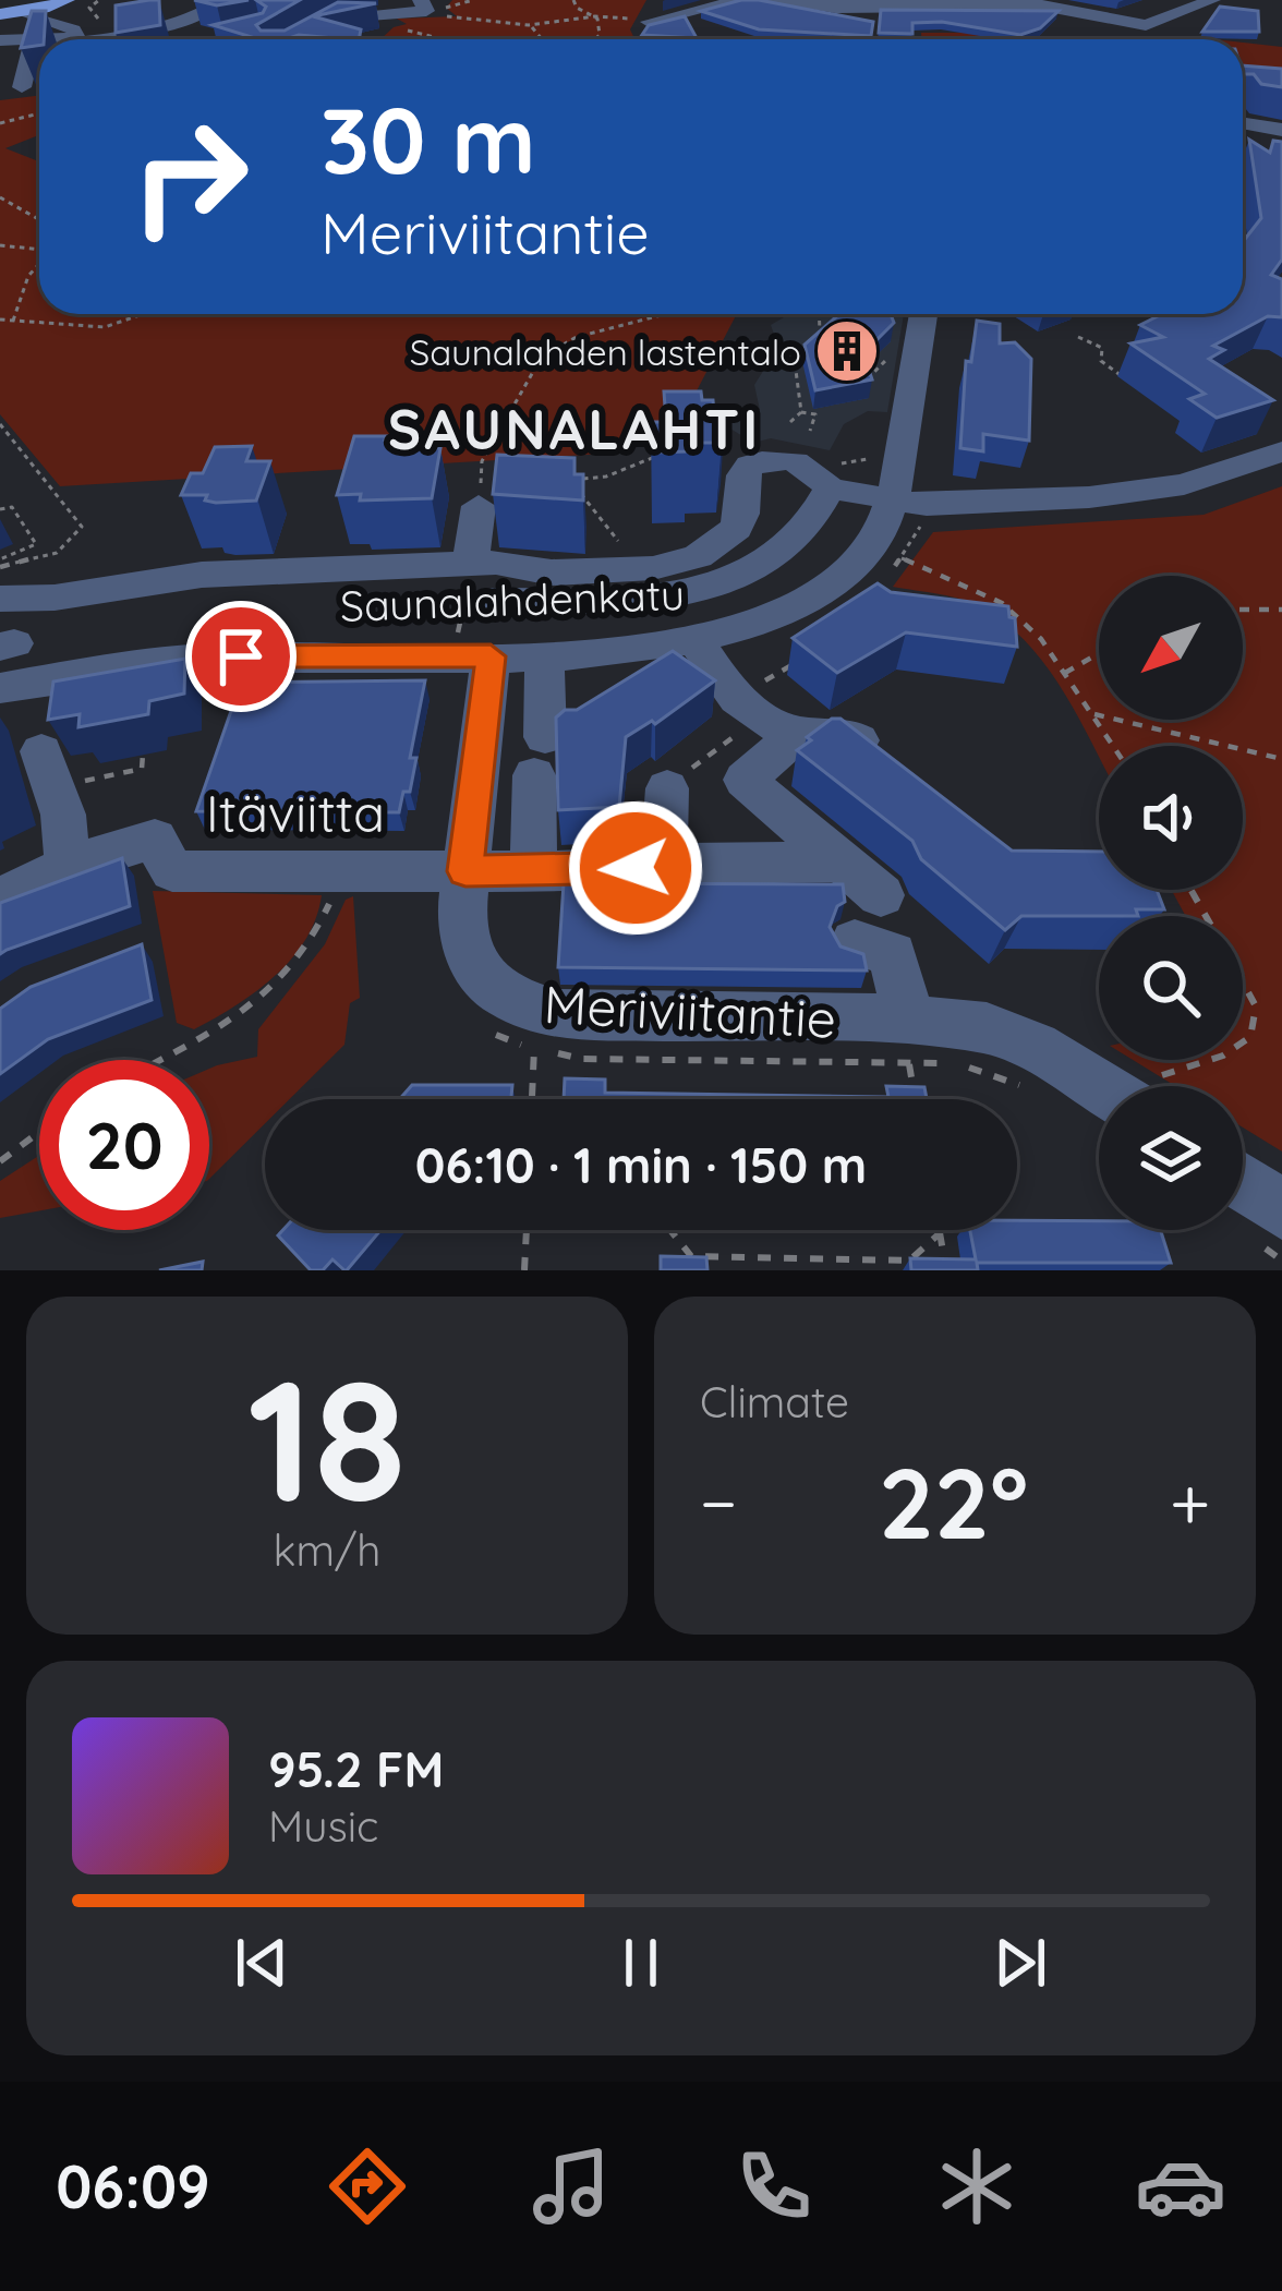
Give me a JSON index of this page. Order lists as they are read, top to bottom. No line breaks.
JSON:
{"streets":{"street":["Saunalahdenkatu","Itäviitta","Meriviitantie"]},"crossings":[["Saunalahdenkatu","Meriviitantie"],["Itäviitta","Meriviitantie"]],"districts":["SAUNALAHTI"],"places":{"building":["Saunalahden lastentalo"]},"north":"bottom left","page":{"turn":["30 m","Meriviitantie"],"limit":"20","trip":"06:10 · 1 min · 150 m","tile":[["18","km/h"],"Climate"],"heat":["−","22°","+"],"song":["95.2 FM","Music"],"tabs":"06:09"}}
